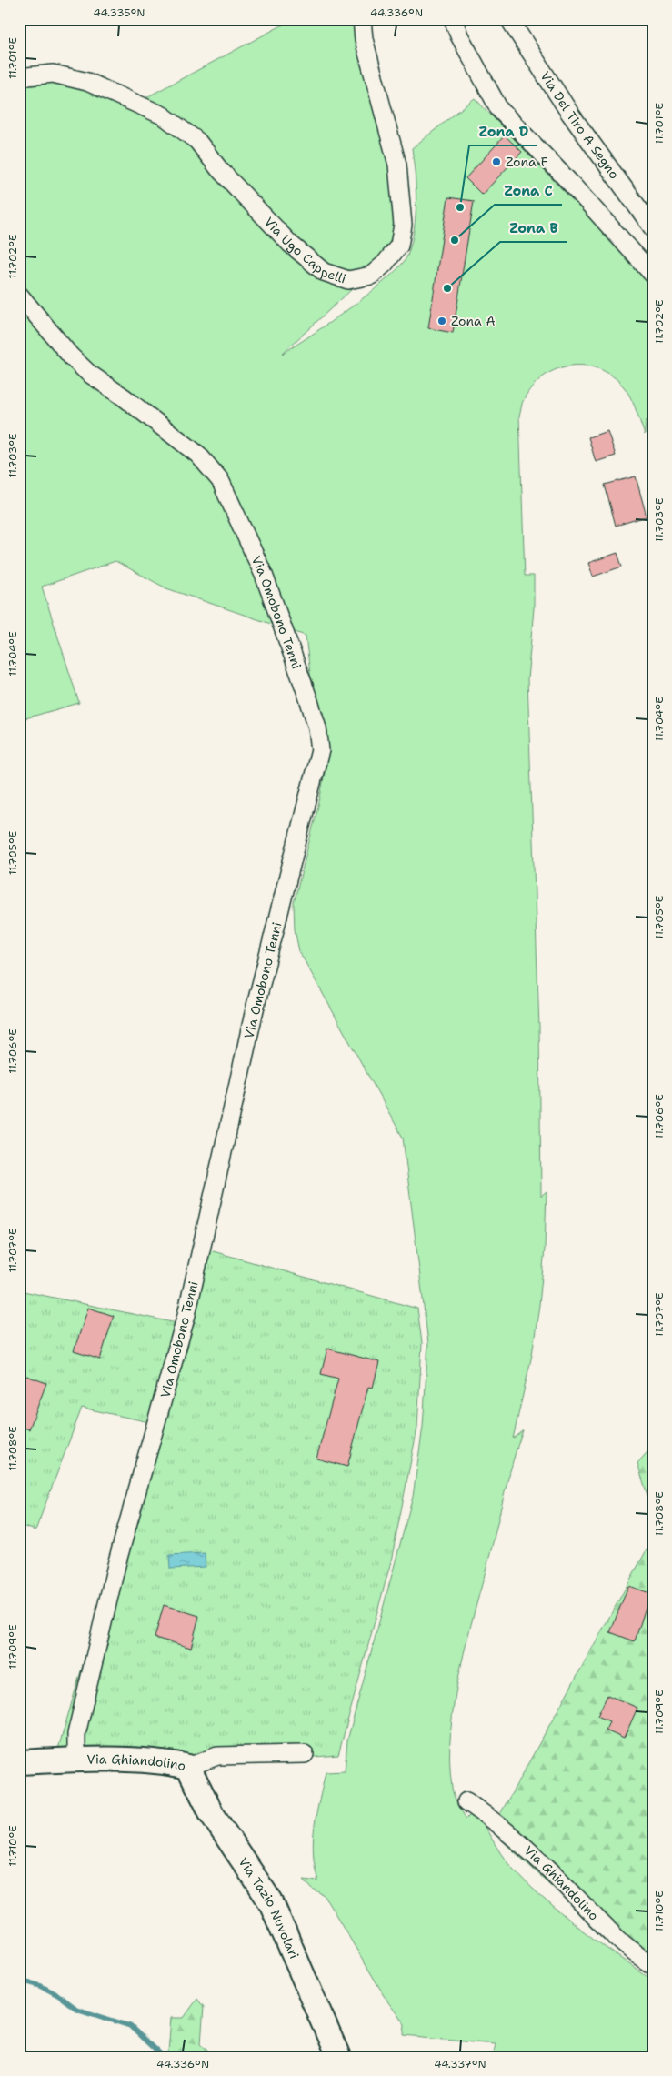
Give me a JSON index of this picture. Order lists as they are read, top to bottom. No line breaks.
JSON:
{"streets":{"street":["Via Del Tiro A Segno","Via Ugo Cappelli","Via Omobono Tenni","Via Ghiandolino","Via Tazio Nuvolari"]},"crossings":[["Via Omobono Tenni","Via Ghiandolino"],["Via Ghiandolino","Via Tazio Nuvolari"]],"places":["Zona F","Zona D","Zona C","Zona B","Zona A"],"coordinates":["44.335°N","44.336°N","11.701°E","11.702°E","11.703°E","11.704°E","11.705°E","11.706°E","11.707°E","11.708°E","11.709°E","11.710°E","44.337°N"]}
